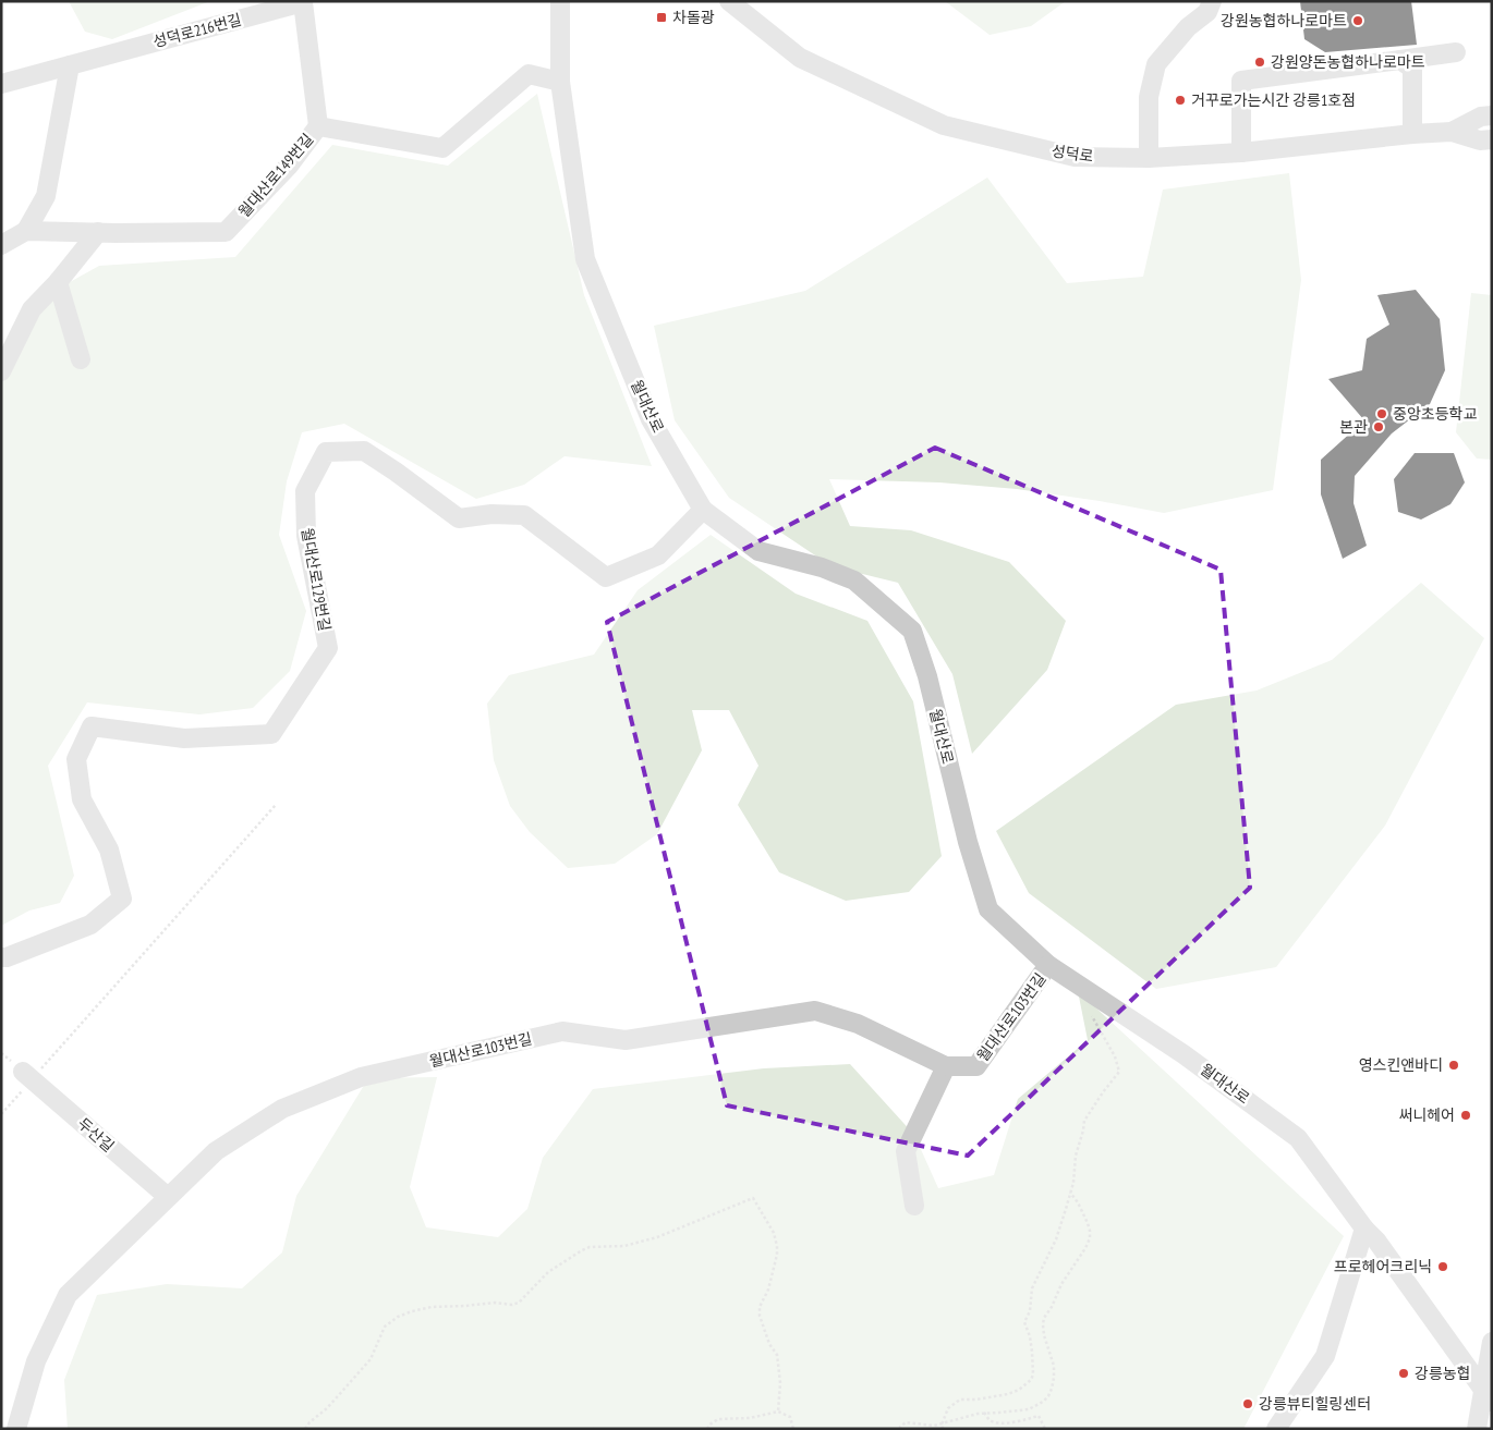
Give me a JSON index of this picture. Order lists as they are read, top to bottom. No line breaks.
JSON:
{"streets":{"street":["성덕로216번길","성덕로","월대산로149번길","월대산로","월대산로129번길","월대산로103번길","두산길"]},"crossings":[["성덕로216번길","월대산로149번길"],["월대산로149번길","월대산로"],["월대산로","월대산로129번길"],["월대산로","월대산로103번길"],["월대산로103번길","두산길"]],"places":{"transit":["차돌광"],"other":["강원농협하나로마트","강원양돈농협하나로마트","거꾸로가는시간 강릉1호점","중앙초등학교","본관","영스킨앤바디","써니헤어","프로헤어크리닉","강릉농협","강릉뷰티힐링센터"]}}
